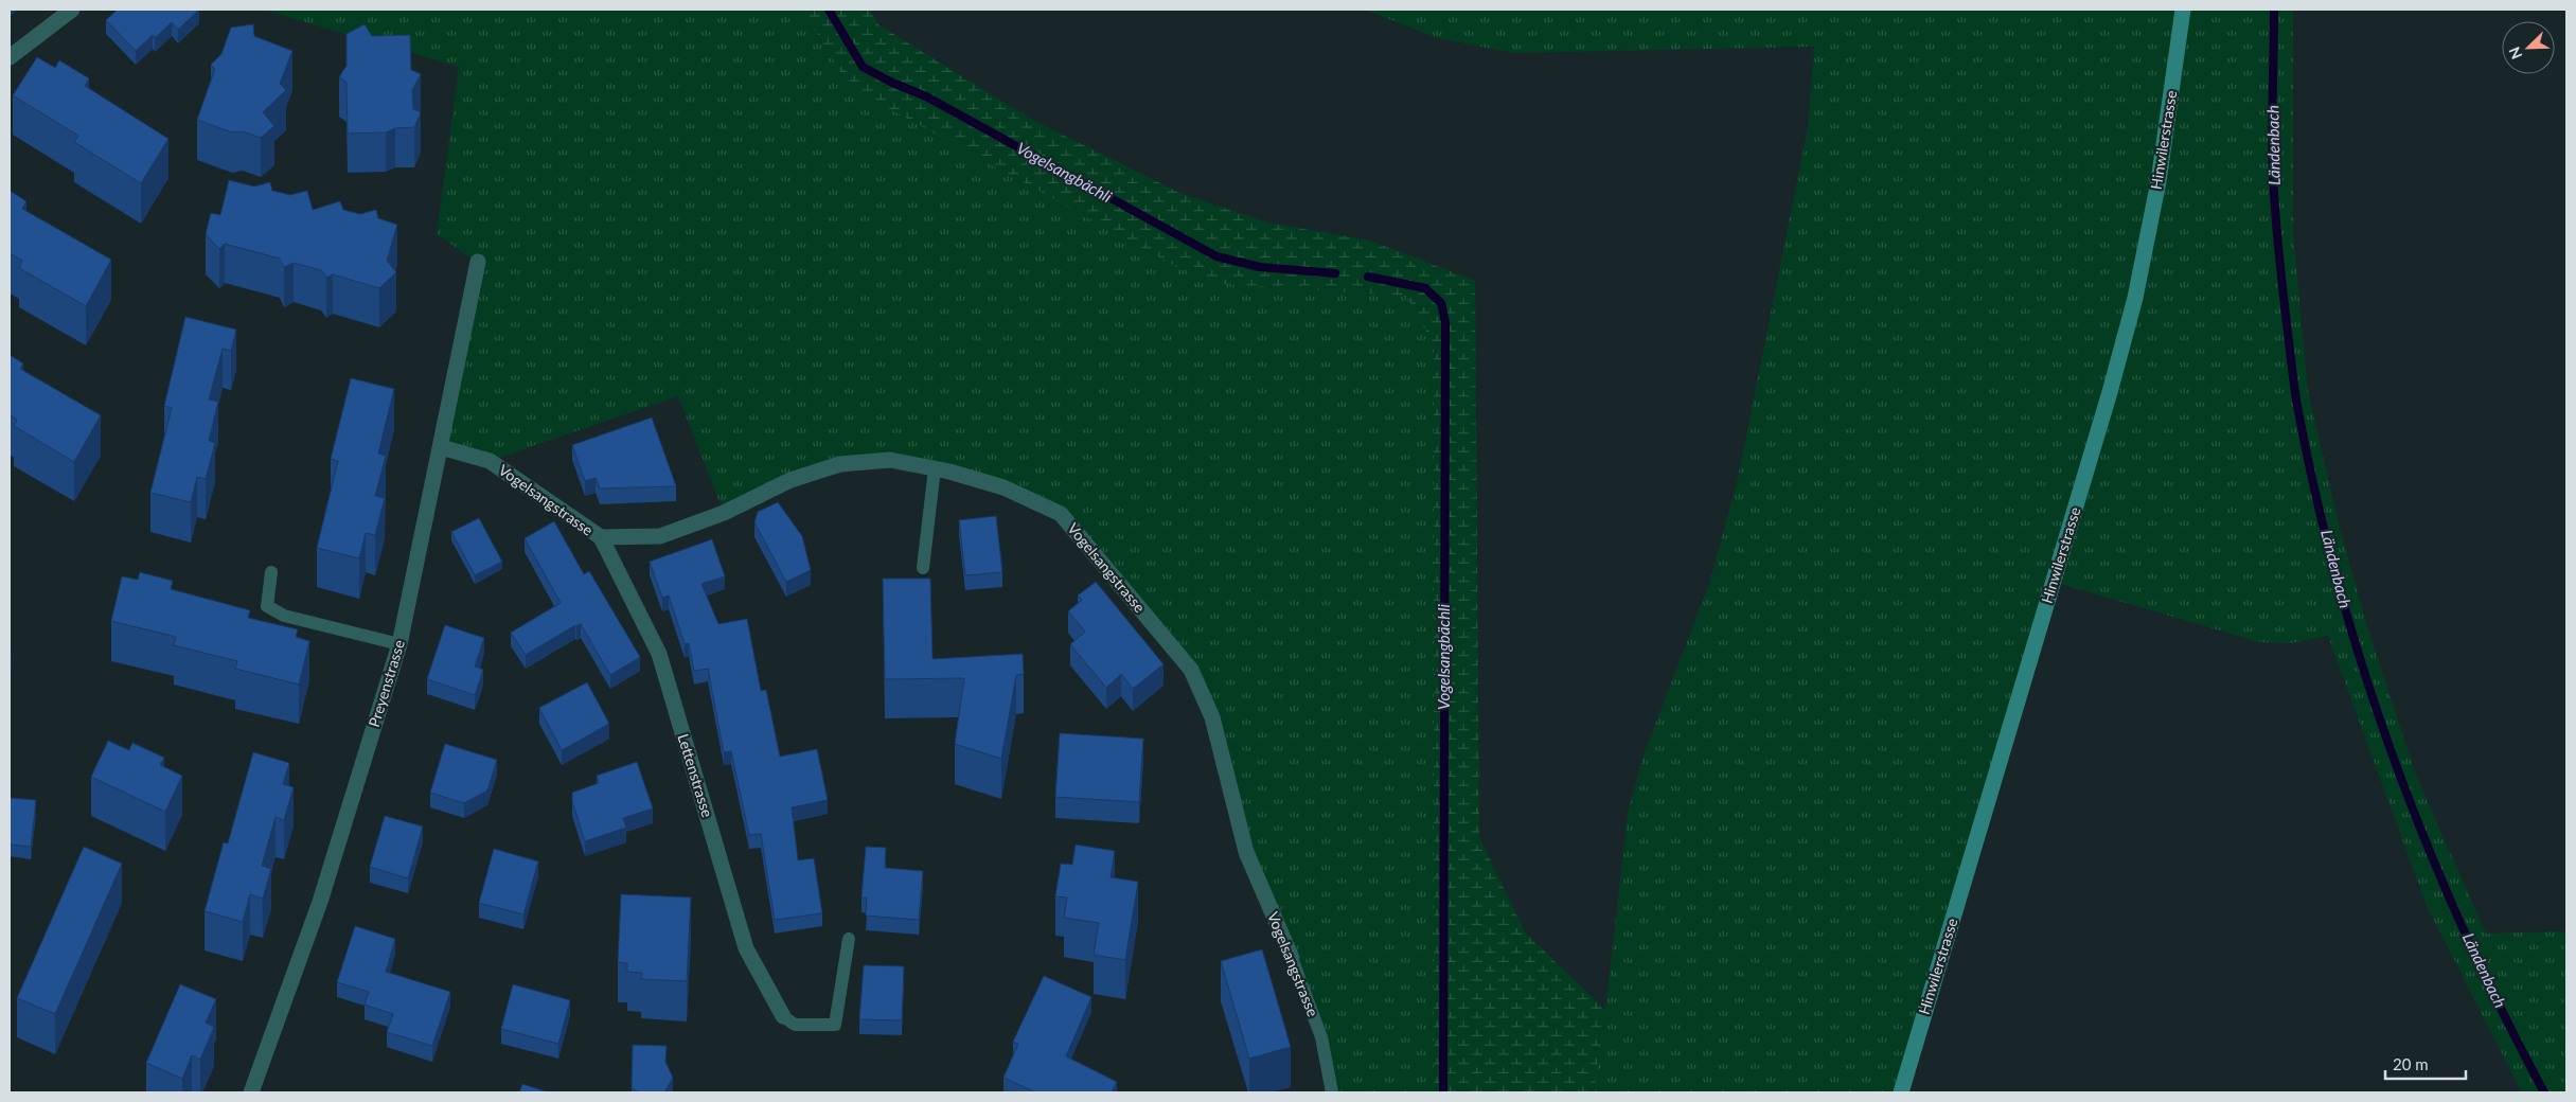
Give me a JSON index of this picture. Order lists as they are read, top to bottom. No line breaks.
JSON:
{"streets":{"main road":["Hinwilerstrasse"],"street":["Vogelsangstrasse","Preyenstrasse","Lettenstrasse"]},"crossings":[["Vogelsangstrasse","Preyenstrasse"],["Vogelsangstrasse","Lettenstrasse"]],"water":["Ländenbach","Vogelsangbächli"],"scale_bar":"20 m","north":"bottom left"}
